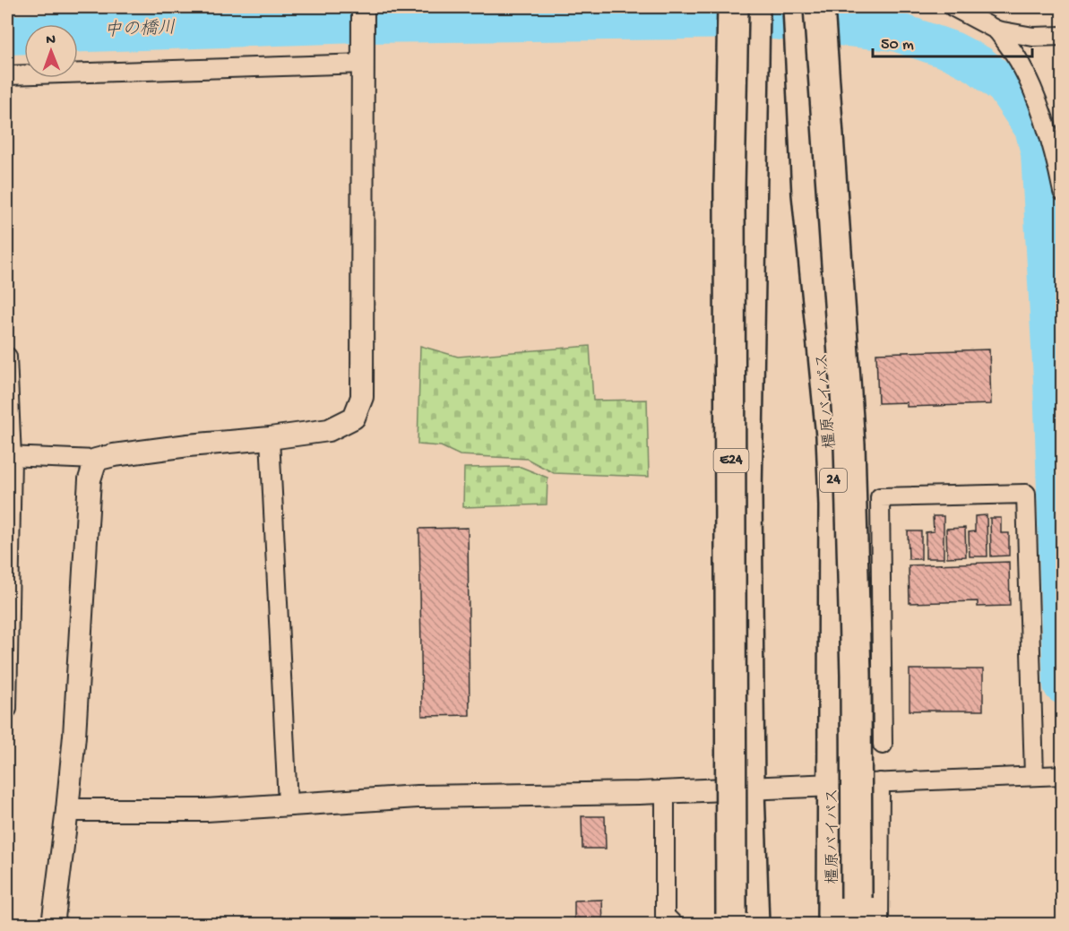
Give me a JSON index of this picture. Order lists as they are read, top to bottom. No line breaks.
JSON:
{"streets":{"highway":["橿原バイパス","E24","24"]},"water":["中の橋川"],"scale_bar":"50 m","north":"top"}
